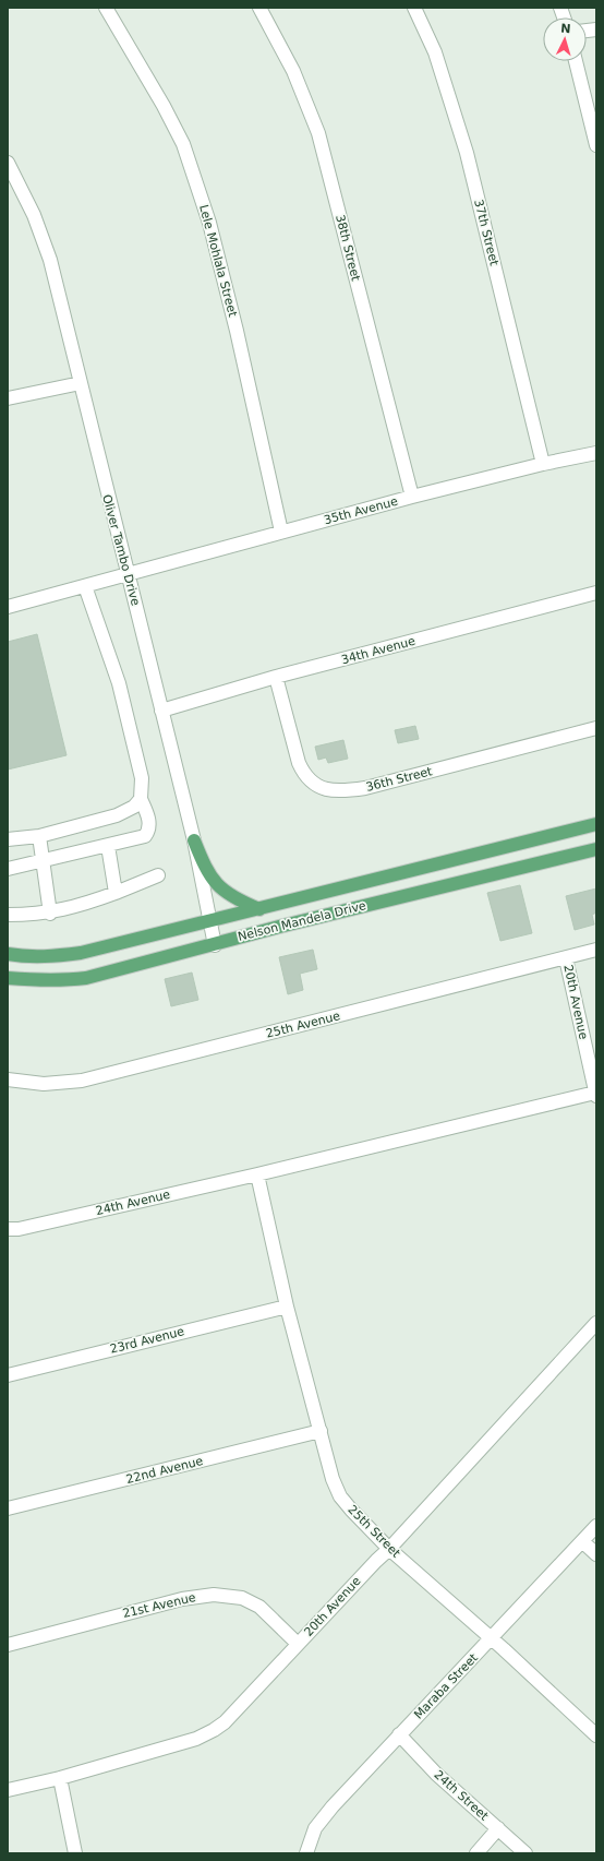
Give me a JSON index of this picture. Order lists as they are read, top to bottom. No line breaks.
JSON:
{"streets":{"main road":["Nelson Mandela Drive"],"street":["37th Street","38th Street","Lele Mohlala Street","35th Avenue","Oliver Tambo Drive","34th Avenue","36th Street","20th Avenue","25th Avenue","24th Avenue","23rd Avenue","22nd Avenue","25th Street","21st Avenue","Maraba Street","24th Street"]},"crossings":[["37th Street","35th Avenue"],["38th Street","35th Avenue"],["Lele Mohlala Street","35th Avenue"],["35th Avenue","Oliver Tambo Drive"],["Oliver Tambo Drive","34th Avenue"],["Oliver Tambo Drive","Nelson Mandela Drive"],["34th Avenue","36th Street"],["20th Avenue","25th Avenue"],["20th Avenue","24th Avenue"],["20th Avenue","25th Street"],["20th Avenue","21st Avenue"],["24th Avenue","25th Street"],["23rd Avenue","25th Street"],["22nd Avenue","25th Street"],["25th Street","Maraba Street"],["Maraba Street","24th Street"]],"north":"top"}
